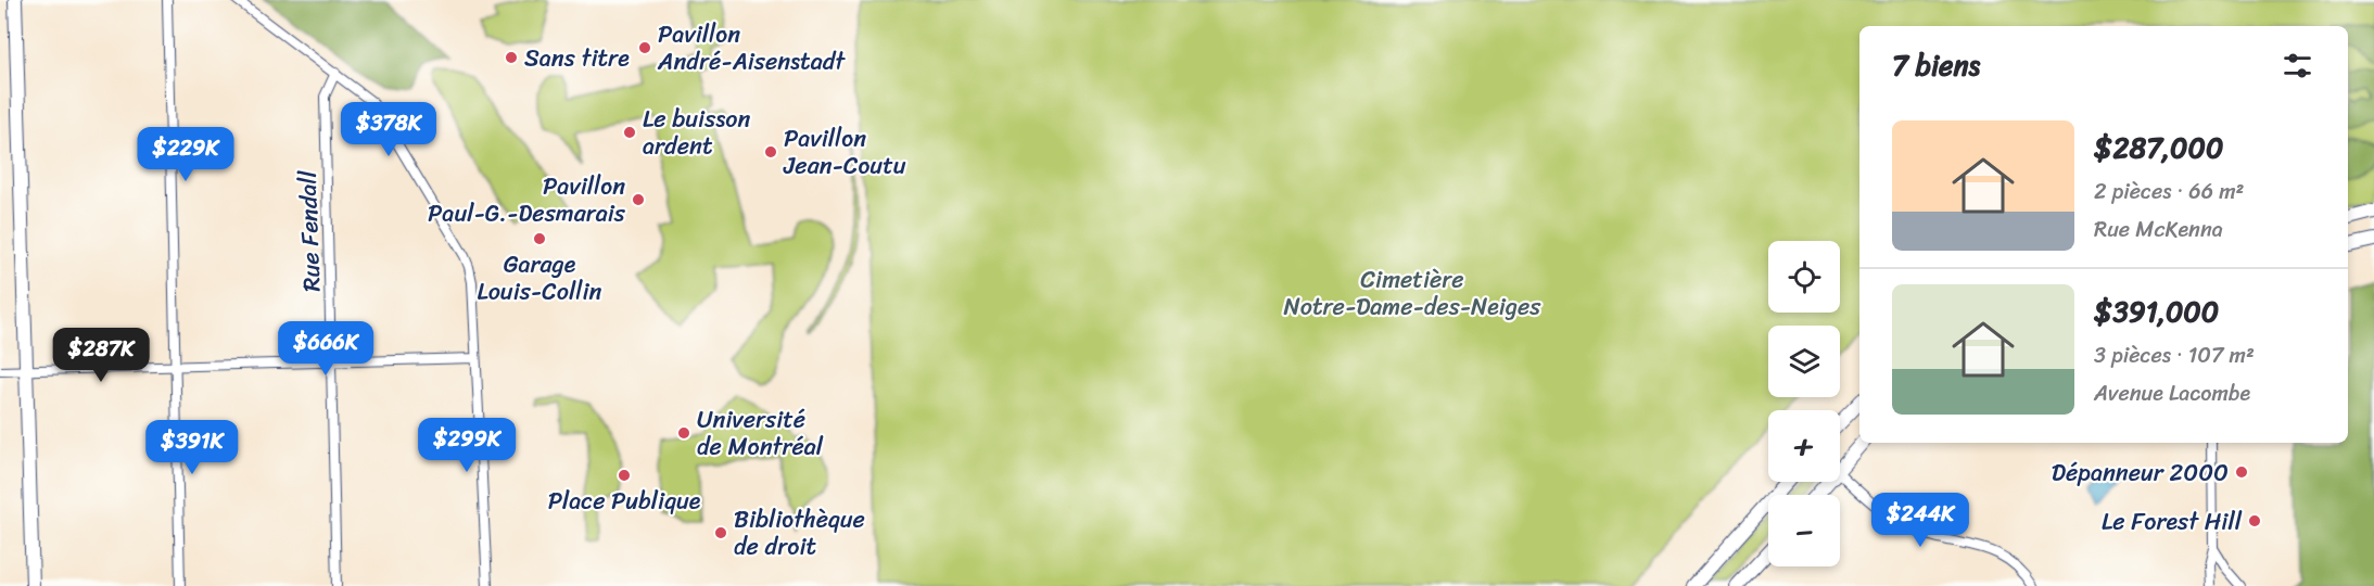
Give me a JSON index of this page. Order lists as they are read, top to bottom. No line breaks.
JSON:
{"streets":{"street":["Rue Fendall"]},"parks":["Cimetière Notre-Dame-des-Neiges"],"places":["Pavillon André-Aisenstadt","Sans titre","Le buisson ardent","Pavillon Jean-Coutu","Pavillon Paul-G.-Desmarais","Garage Louis-Collin","Université de Montréal","Dépanneur 2000","Place Publique","Le Forest Hill","Bibliothèque de droit"],"page":{"heading":"7 biens","price":["$378K","$229K","$666K","$287K","$299K","$391K","$244K"],"list":[{"name":"$287,000","note":"2 pièces · 66 m² · Rue McKenna"},{"name":"$391,000","note":"3 pièces · 107 m² · Avenue Lacombe"}],"map_buttons":["+","−"]}}
